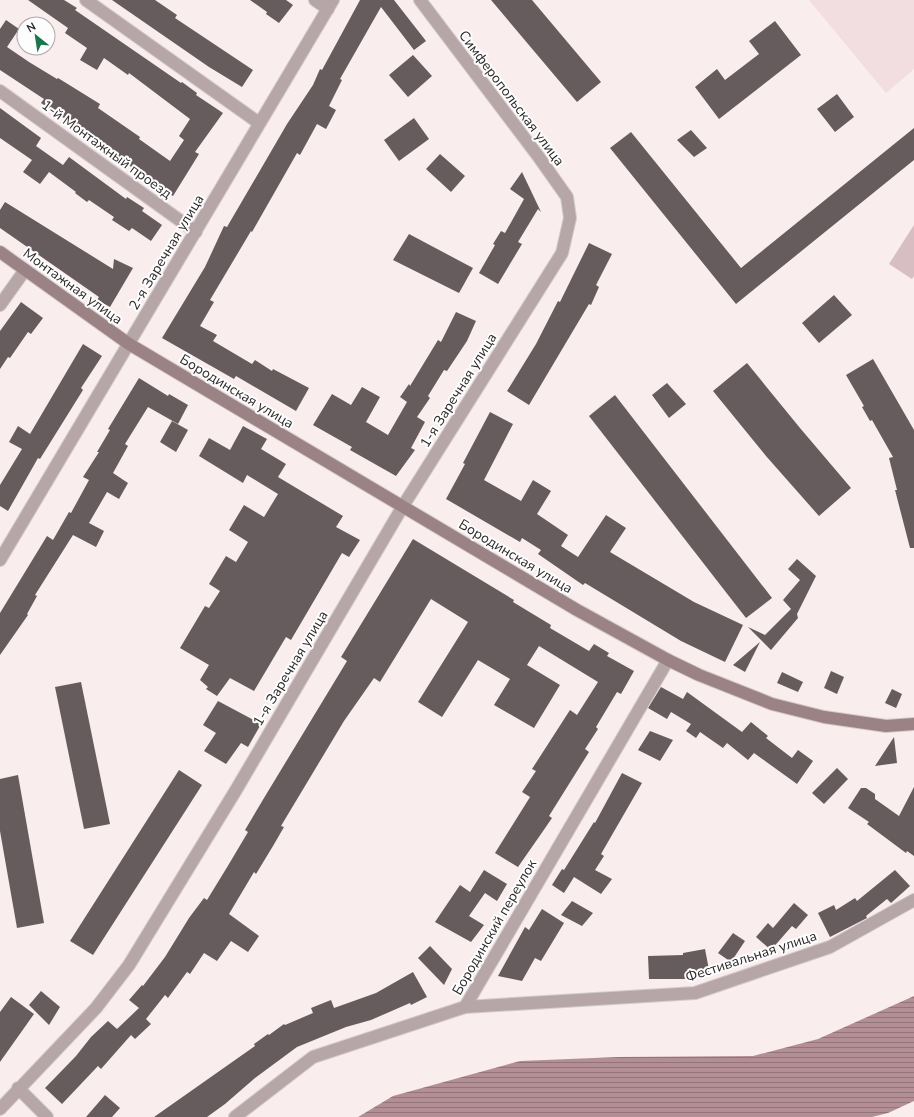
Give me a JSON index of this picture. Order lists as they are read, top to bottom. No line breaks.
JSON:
{"streets":{"main road":["Монтажная улица","Бородинская улица"],"street":["Симферопольская улица","1-й Монтажный проезд","2-я Заречная улица","1-я Заречная улица","Бородинский переулок","Фестивальная улица"]},"crossings":[["Симферопольская улица","1-я Заречная улица"],["1-й Монтажный проезд","2-я Заречная улица"],["2-я Заречная улица","Монтажная улица"],["2-я Заречная улица","Бородинская улица"],["Монтажная улица","Бородинская улица"],["1-я Заречная улица","Бородинская улица"],["Бородинская улица","Бородинский переулок"],["Бородинский переулок","Фестивальная улица"]],"north":"top left"}
